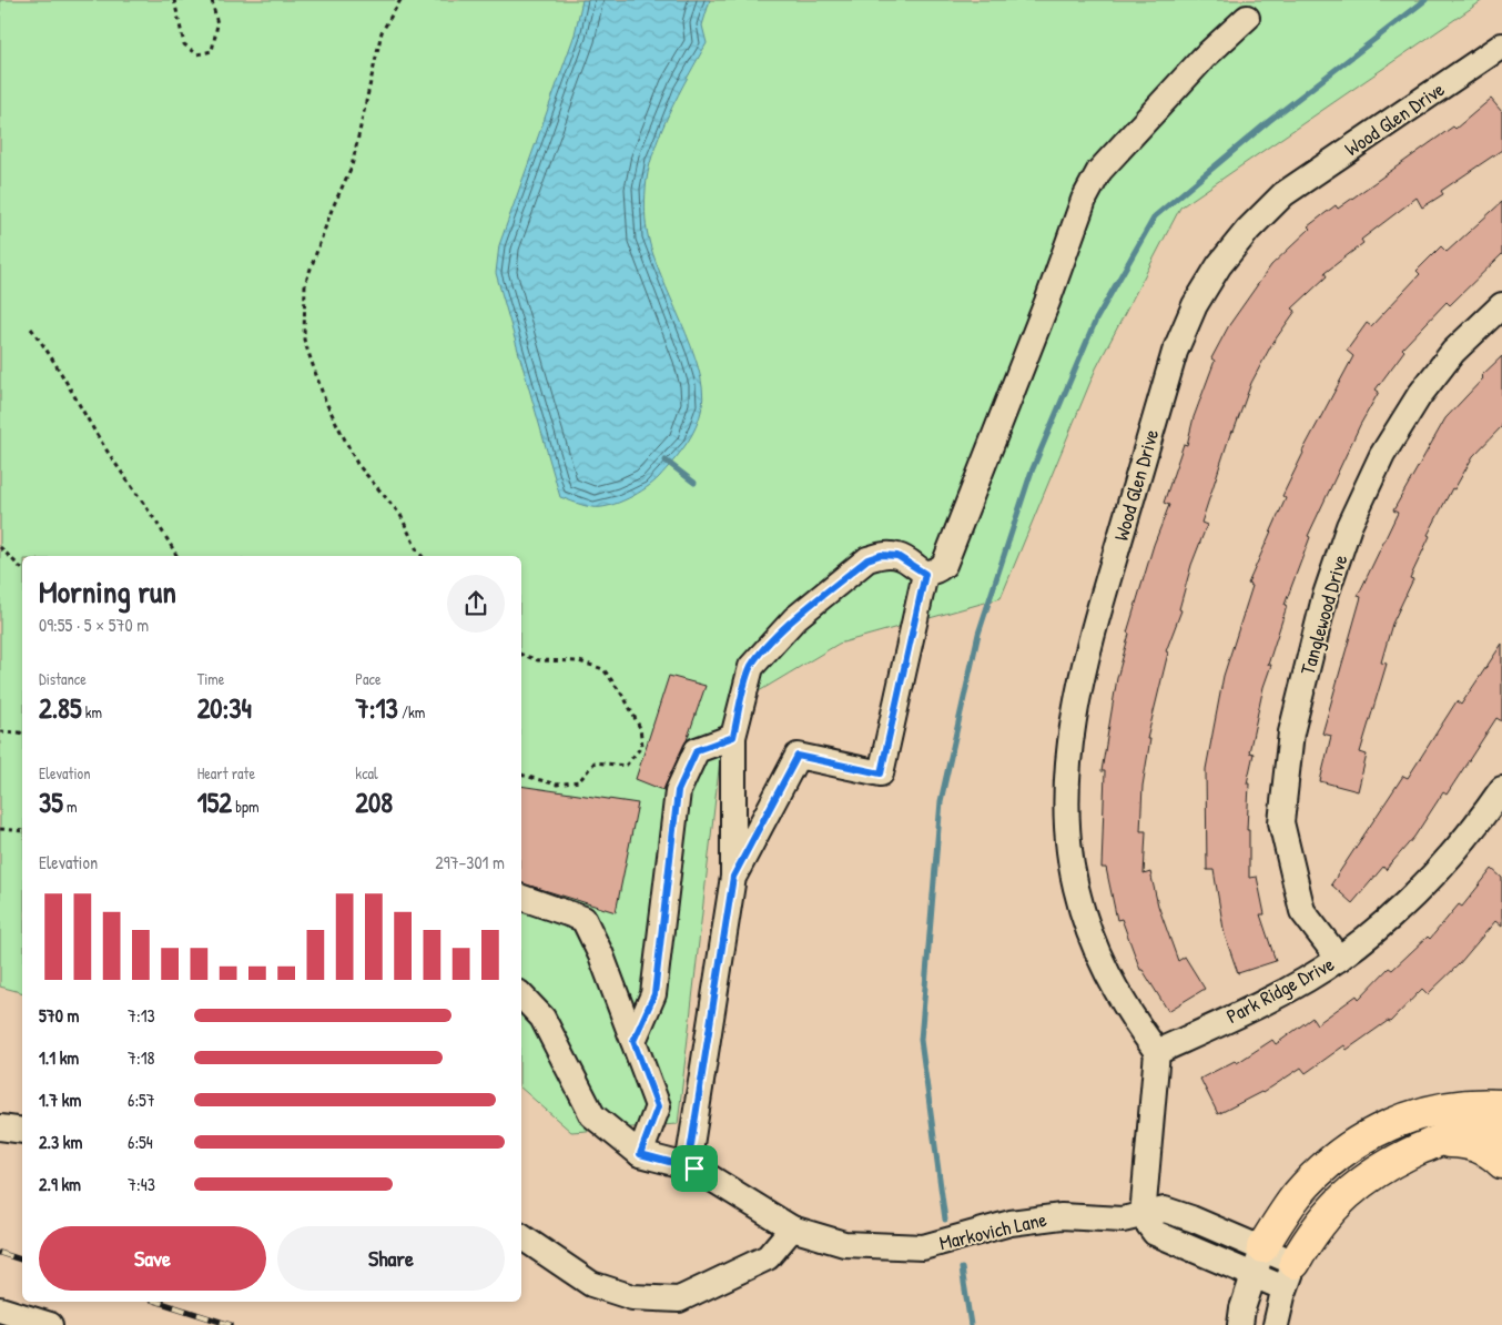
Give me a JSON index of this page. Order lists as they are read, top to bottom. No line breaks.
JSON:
{"streets":{"street":["Wood Glen Drive","Tanglewood Drive","Park Ridge Drive","Markovich Lane"]},"crossings":[["Wood Glen Drive","Park Ridge Drive"],["Tanglewood Drive","Park Ridge Drive"]],"page":{"heading":["Morning run","09:55 · 5 × 570 m"],"stats":[["Distance","2.85 km"],["Time","20:34"],["Pace","7:13 /km"],["Elevation","35 m"],["Heart rate","152 bpm"],["kcal","208"]],"chart":["Elevation","297–301 m"],"list":[{"name":"570 m","note":"7:13"},{"name":"1.1 km","note":"7:18"},{"name":"1.7 km","note":"6:57"},{"name":"2.3 km","note":"6:54"},{"name":"2.9 km","note":"7:43"}],"buttons":["Save","Share"]}}
